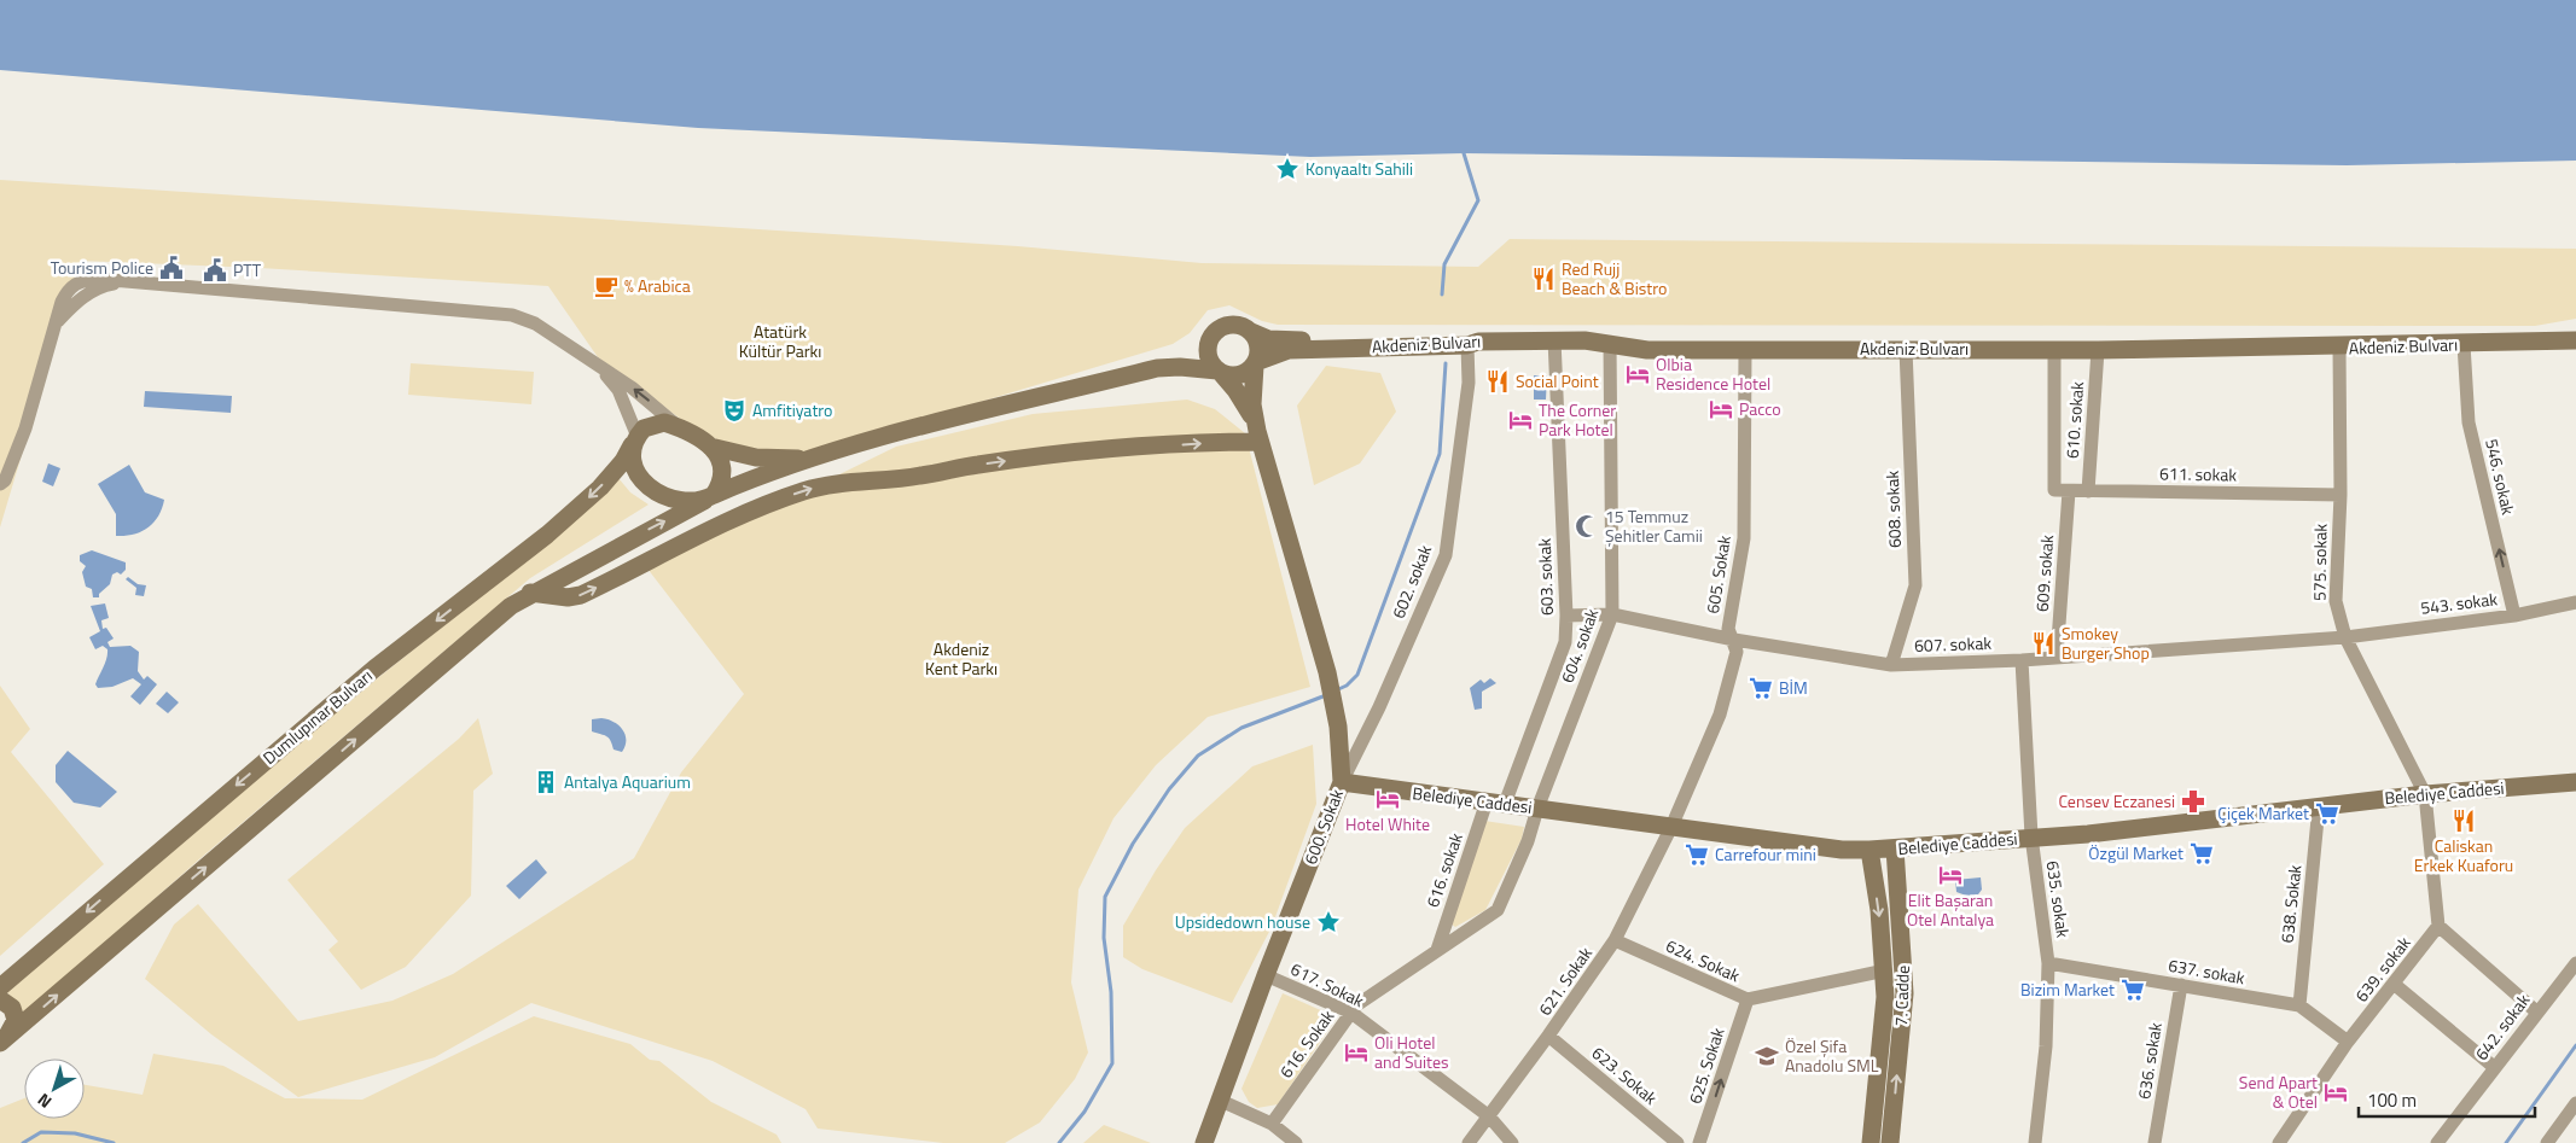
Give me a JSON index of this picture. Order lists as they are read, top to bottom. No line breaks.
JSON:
{"streets":{"main road":["Akdeniz Bulvarı","Dumlupınar Bulvarı","Belediye Caddesi","600. Sokak","7. Cadde"],"street":["610. sokak","611. sokak","546. sokak","608. sokak","575. sokak","609. sokak","605. Sokak","603. sokak","602. sokak","543. sokak","607. sokak","604. sokak","616. sokak","635. sokak","638. Sokak","624. Sokak","639. sokak","637. sokak","621. Sokak","617. Sokak","642. sokak","616. Sokak","636. sokak","625. Sokak","623. Sokak"]},"crossings":[["Akdeniz Bulvarı","610. sokak"],["Akdeniz Bulvarı","546. sokak"],["Akdeniz Bulvarı","608. sokak"],["Akdeniz Bulvarı","575. sokak"],["Akdeniz Bulvarı","609. sokak"],["Akdeniz Bulvarı","605. Sokak"],["Akdeniz Bulvarı","603. sokak"],["Akdeniz Bulvarı","602. sokak"],["Akdeniz Bulvarı","604. sokak"],["610. sokak","611. sokak"],["611. sokak","575. sokak"],["611. sokak","609. sokak"],["546. sokak","543. sokak"],["608. sokak","607. sokak"],["575. sokak","543. sokak"],["575. sokak","607. sokak"],["575. sokak","Belediye Caddesi"],["609. sokak","607. sokak"],["605. Sokak","607. sokak"],["605. Sokak","Belediye Caddesi"],["605. Sokak","621. Sokak"],["603. sokak","607. sokak"],["603. sokak","Belediye Caddesi"],["603. sokak","616. sokak"],["602. sokak","Belediye Caddesi"],["602. sokak","600. Sokak"],["543. sokak","607. sokak"],["607. sokak","604. sokak"],["607. sokak","635. sokak"],["604. sokak","Belediye Caddesi"],["604. sokak","616. sokak"],["604. sokak","616. Sokak"],["Belediye Caddesi","600. Sokak"],["Belediye Caddesi","616. sokak"],["Belediye Caddesi","635. sokak"],["Belediye Caddesi","638. Sokak"],["Belediye Caddesi","621. Sokak"],["Belediye Caddesi","7. Cadde"],["600. Sokak","617. Sokak"],["616. sokak","616. Sokak"],["635. sokak","637. sokak"],["638. Sokak","637. sokak"],["624. Sokak","621. Sokak"],["624. Sokak","7. Cadde"],["624. Sokak","625. Sokak"],["639. sokak","637. sokak"],["637. sokak","636. sokak"],["621. Sokak","617. Sokak"],["621. Sokak","623. Sokak"],["617. Sokak","616. Sokak"]],"one_way":["546. sokak","625. Sokak"],"parks":["Atatürk Kültür Parkı","Akdeniz Kent Parkı"],"places":{"place":["Konyaaltı Sahili","Upsidedown house"],"public building":["Tourism Police","PTT"],"restaurant":["Red Rujj Beach & Bistro","Social Point","Smokey Burger Shop","Caliskan Erkek Kuaforu"],"cafe":["% Arabica"],"hotel":["Olbia Residence Hotel","Pacco","The Corner Park Hotel","Hotel White","Elit Başaran Otel Antalya","Oli Hotel and Suites","Send Apart & Otel"],"theatre":["Amfitiyatro"],"mosque":["15 Temmuz Şehitler Camii"],"supermarket":["BİM","Çiçek Market","Özgül Market","Carrefour mini","Bizim Market"],"building":["Antalya Aquarium"],"pharmacy":["Censev Eczanesi"],"school or university":["Özel Şifa Anadolu SML"]},"scale_bar":"100 m","north":"bottom left"}
